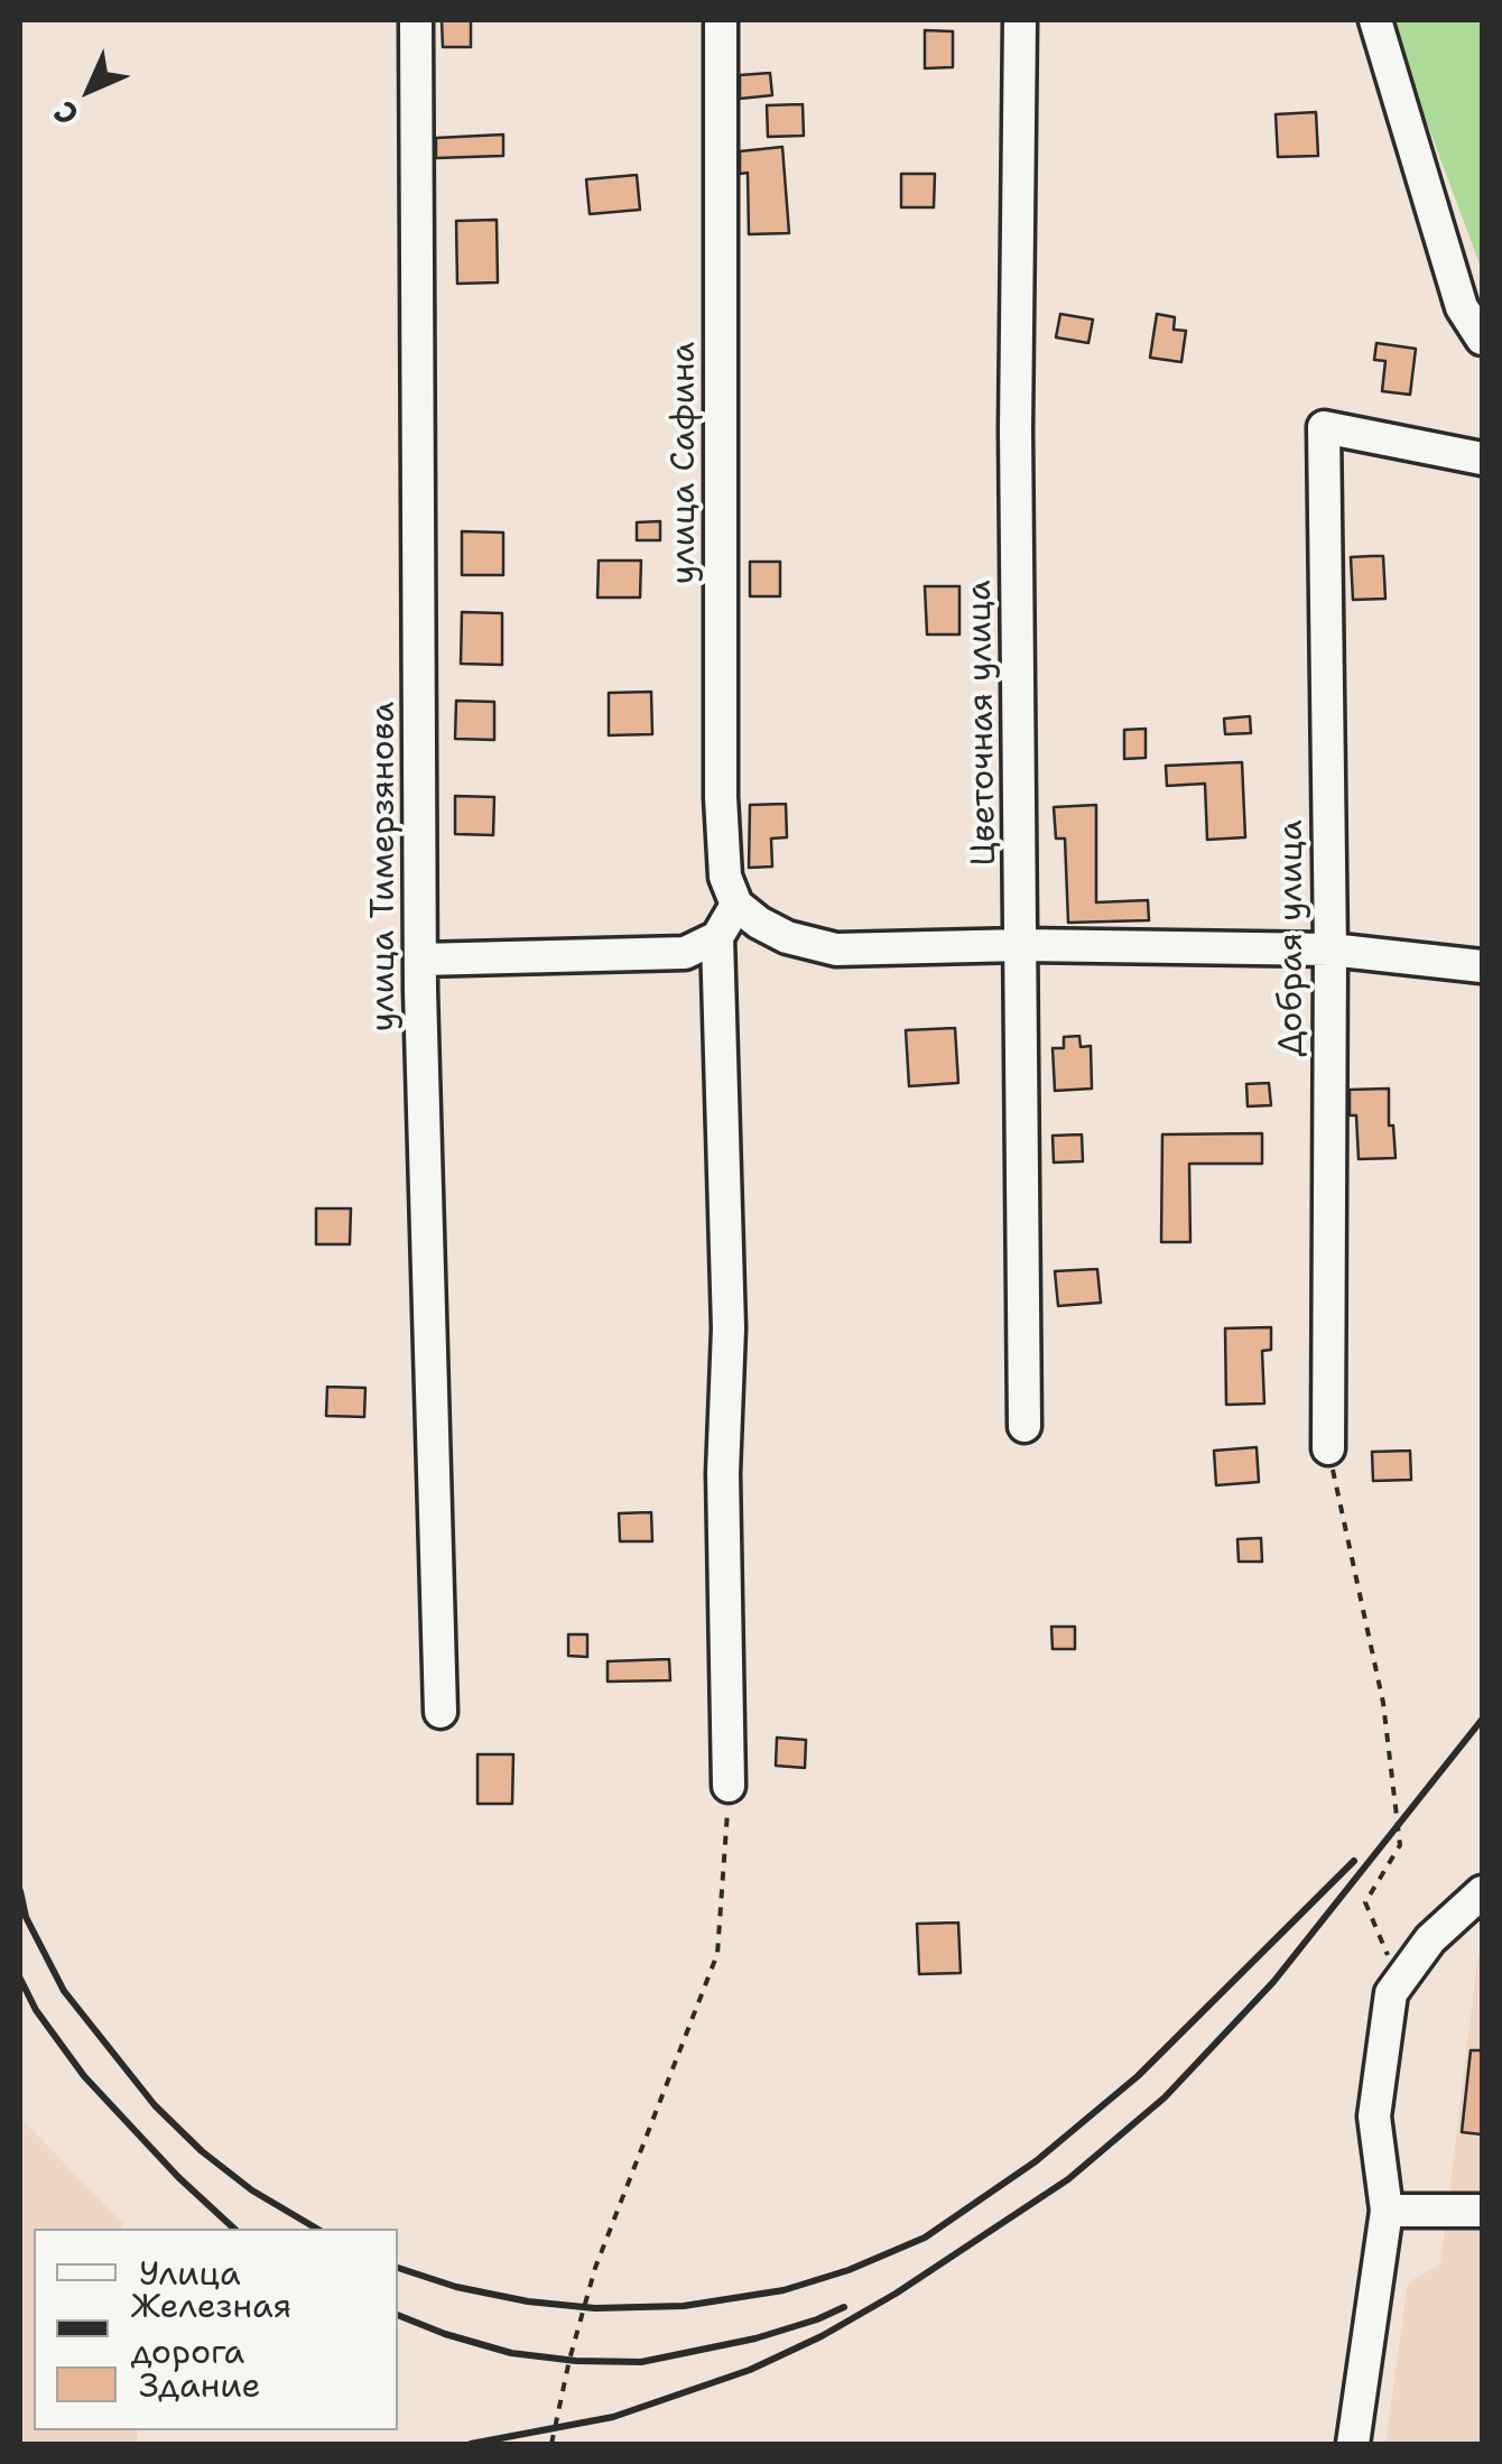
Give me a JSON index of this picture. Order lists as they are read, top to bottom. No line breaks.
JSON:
{"streets":{"street":["улица Сафина","Цветочная улица","улица Тимерзянова","Добрая улица"]},"legend":["Улица","Железная дорога","Здание"],"north":"bottom left"}
